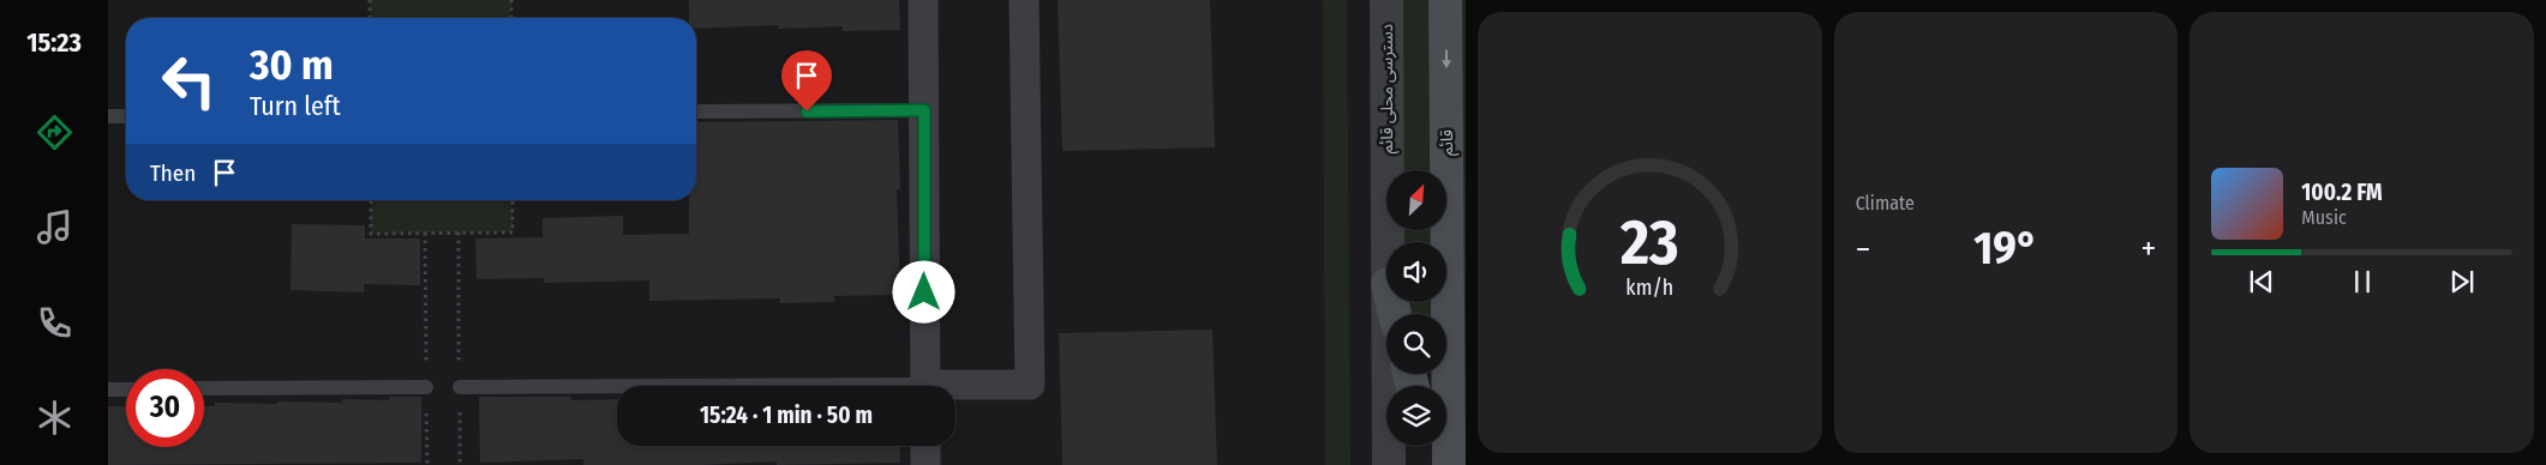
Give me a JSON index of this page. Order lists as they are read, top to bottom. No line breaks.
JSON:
{"streets":{"main road":["قائم"],"street":["دسترسی محلی قائم"]},"one_way":["قائم"],"north":"top right","page":{"tabs":"15:23","tile":"Climate","turn":["30 m","Turn left"],"then":"Then","song":["100.2 FM","Music"],"heat":["−","19°","+"],"limit":"30","trip":"15:24 · 1 min · 50 m","gauge":["23","km/h"]}}
